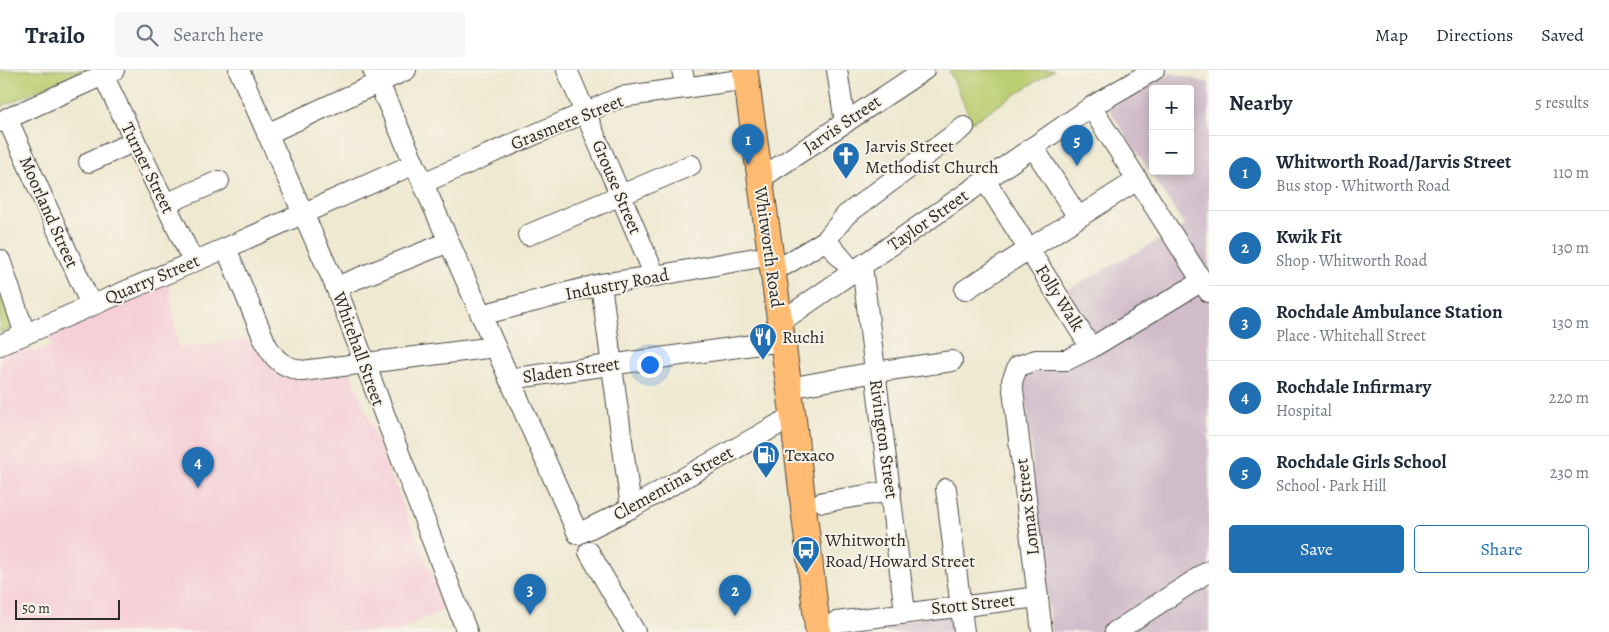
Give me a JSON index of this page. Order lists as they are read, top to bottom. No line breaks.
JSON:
{"streets":{"main road":["Whitworth Road"],"street":["Grasmere Street","Jarvis Street","Turner Street","Grouse Street","Moorland Street","Taylor Street","Quarry Street","Industry Road","Folly Walk","Whitehall Street","Sladen Street","Rivington Street","Clementina Street","Lomax Street","Stott Street"]},"crossings":[["Grasmere Street","Grouse Street"],["Grasmere Street","Whitworth Road"],["Jarvis Street","Whitworth Road"],["Turner Street","Quarry Street"],["Grouse Street","Industry Road"],["Moorland Street","Quarry Street"],["Taylor Street","Whitworth Road"],["Taylor Street","Folly Walk"],["Taylor Street","Sladen Street"],["Taylor Street","Rivington Street"],["Whitworth Road","Sladen Street"],["Whitworth Road","Clementina Street"],["Quarry Street","Whitehall Street"],["Folly Walk","Lomax Street"],["Sladen Street","Clementina Street"],["Rivington Street","Stott Street"],["Lomax Street","Stott Street"]],"places":{"church":["Jarvis Street Methodist Church"],"restaurant":["Ruchi"],"fuel station":["Texaco"],"bus stop":["Whitworth Road/Howard Street"]},"scale_bar":"50 m","page":{"header":"Trailo","search":"Search here","nav":["Map","Directions","Saved"],"heading":["Nearby","5 results"],"map_buttons":["+","−"],"pins":["1","5","4","3","2"],"list":[{"mark":"1","name":"Whitworth Road/Jarvis Street","note":"Bus stop · Whitworth Road","value":"110 m"},{"mark":"2","name":"Kwik Fit","note":"Shop · Whitworth Road","value":"130 m"},{"mark":"3","name":"Rochdale Ambulance Station","note":"Place · Whitehall Street","value":"130 m"},{"mark":"4","name":"Rochdale Infirmary","note":"Hospital","value":"220 m"},{"mark":"5","name":"Rochdale Girls School","note":"School · Park Hill","value":"230 m"}],"buttons":["Save","Share"],"scale":"50 m"}}
